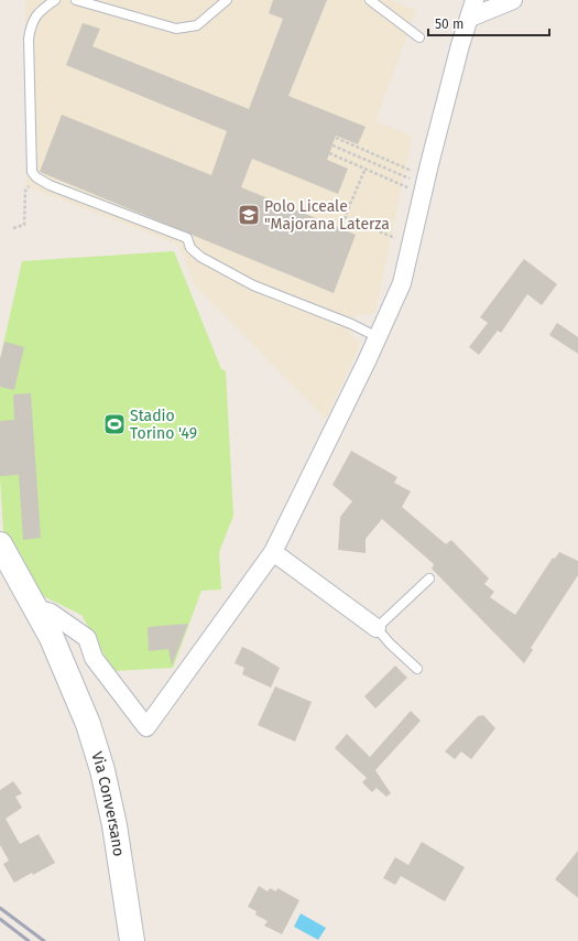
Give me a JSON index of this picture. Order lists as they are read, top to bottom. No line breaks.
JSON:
{"streets":{"main road":["Via Conversano"]},"places":{"school or university":["Polo Liceale \"Majorana Laterza"],"sports":["Stadio Torino '49"]},"scale_bar":"50 m"}
